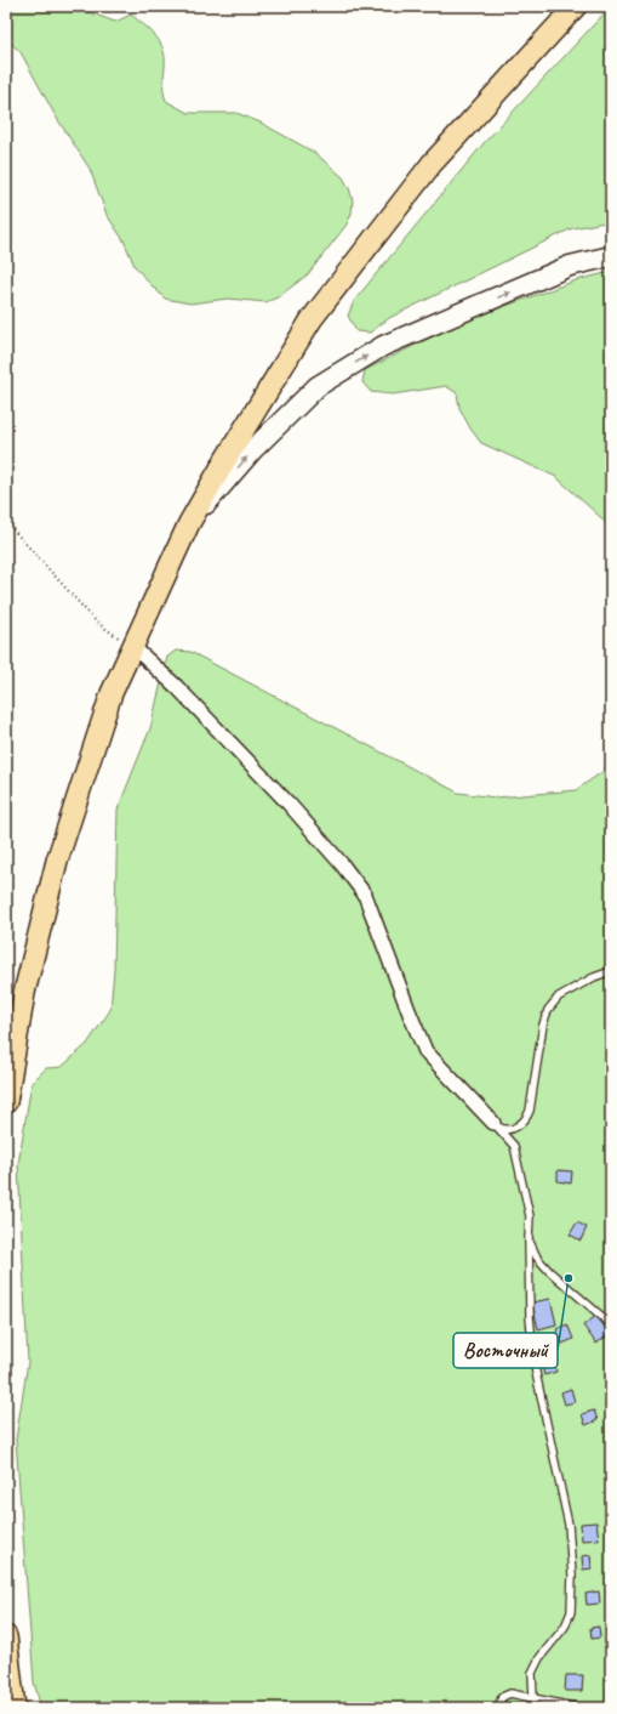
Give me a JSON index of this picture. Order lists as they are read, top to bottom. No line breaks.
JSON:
{"places":["Восточный"]}
